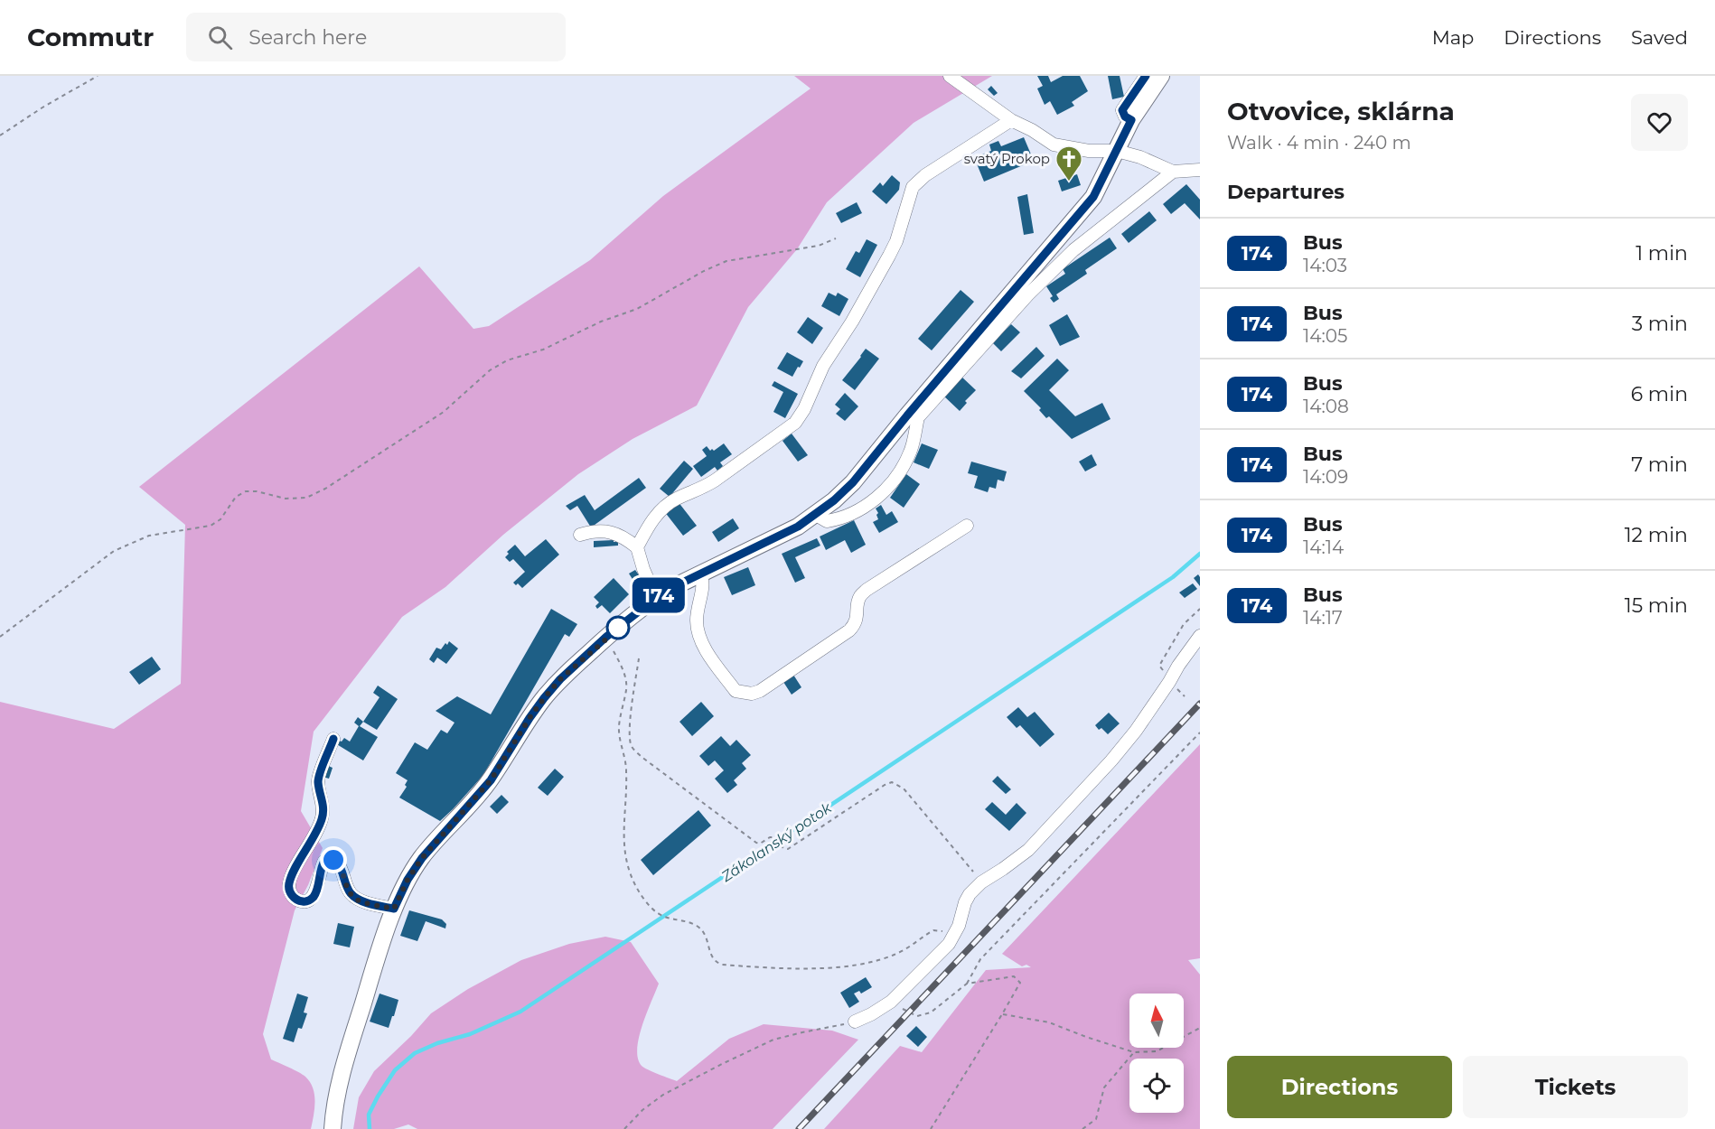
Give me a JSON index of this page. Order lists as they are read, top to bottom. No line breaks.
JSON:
{"water":["Zákolanský potok"],"places":{"church":["svatý Prokop"]},"lines":["bus line 174"],"north":"top","page":{"header":"Commutr","search":"Search here","nav":["Map","Directions","Saved"],"on_map":"174","heading":[["Otvovice, sklárna","Walk · 4 min · 240 m"],"Departures"],"list":[{"mark":"174","name":"Bus","note":"14:03","value":"1 min"},{"mark":"174","name":"Bus","note":"14:05","value":"3 min"},{"mark":"174","name":"Bus","note":"14:08","value":"6 min"},{"mark":"174","name":"Bus","note":"14:09","value":"7 min"},{"mark":"174","name":"Bus","note":"14:14","value":"12 min"},{"mark":"174","name":"Bus","note":"14:17","value":"15 min"}],"buttons":["Directions","Tickets"]}}
